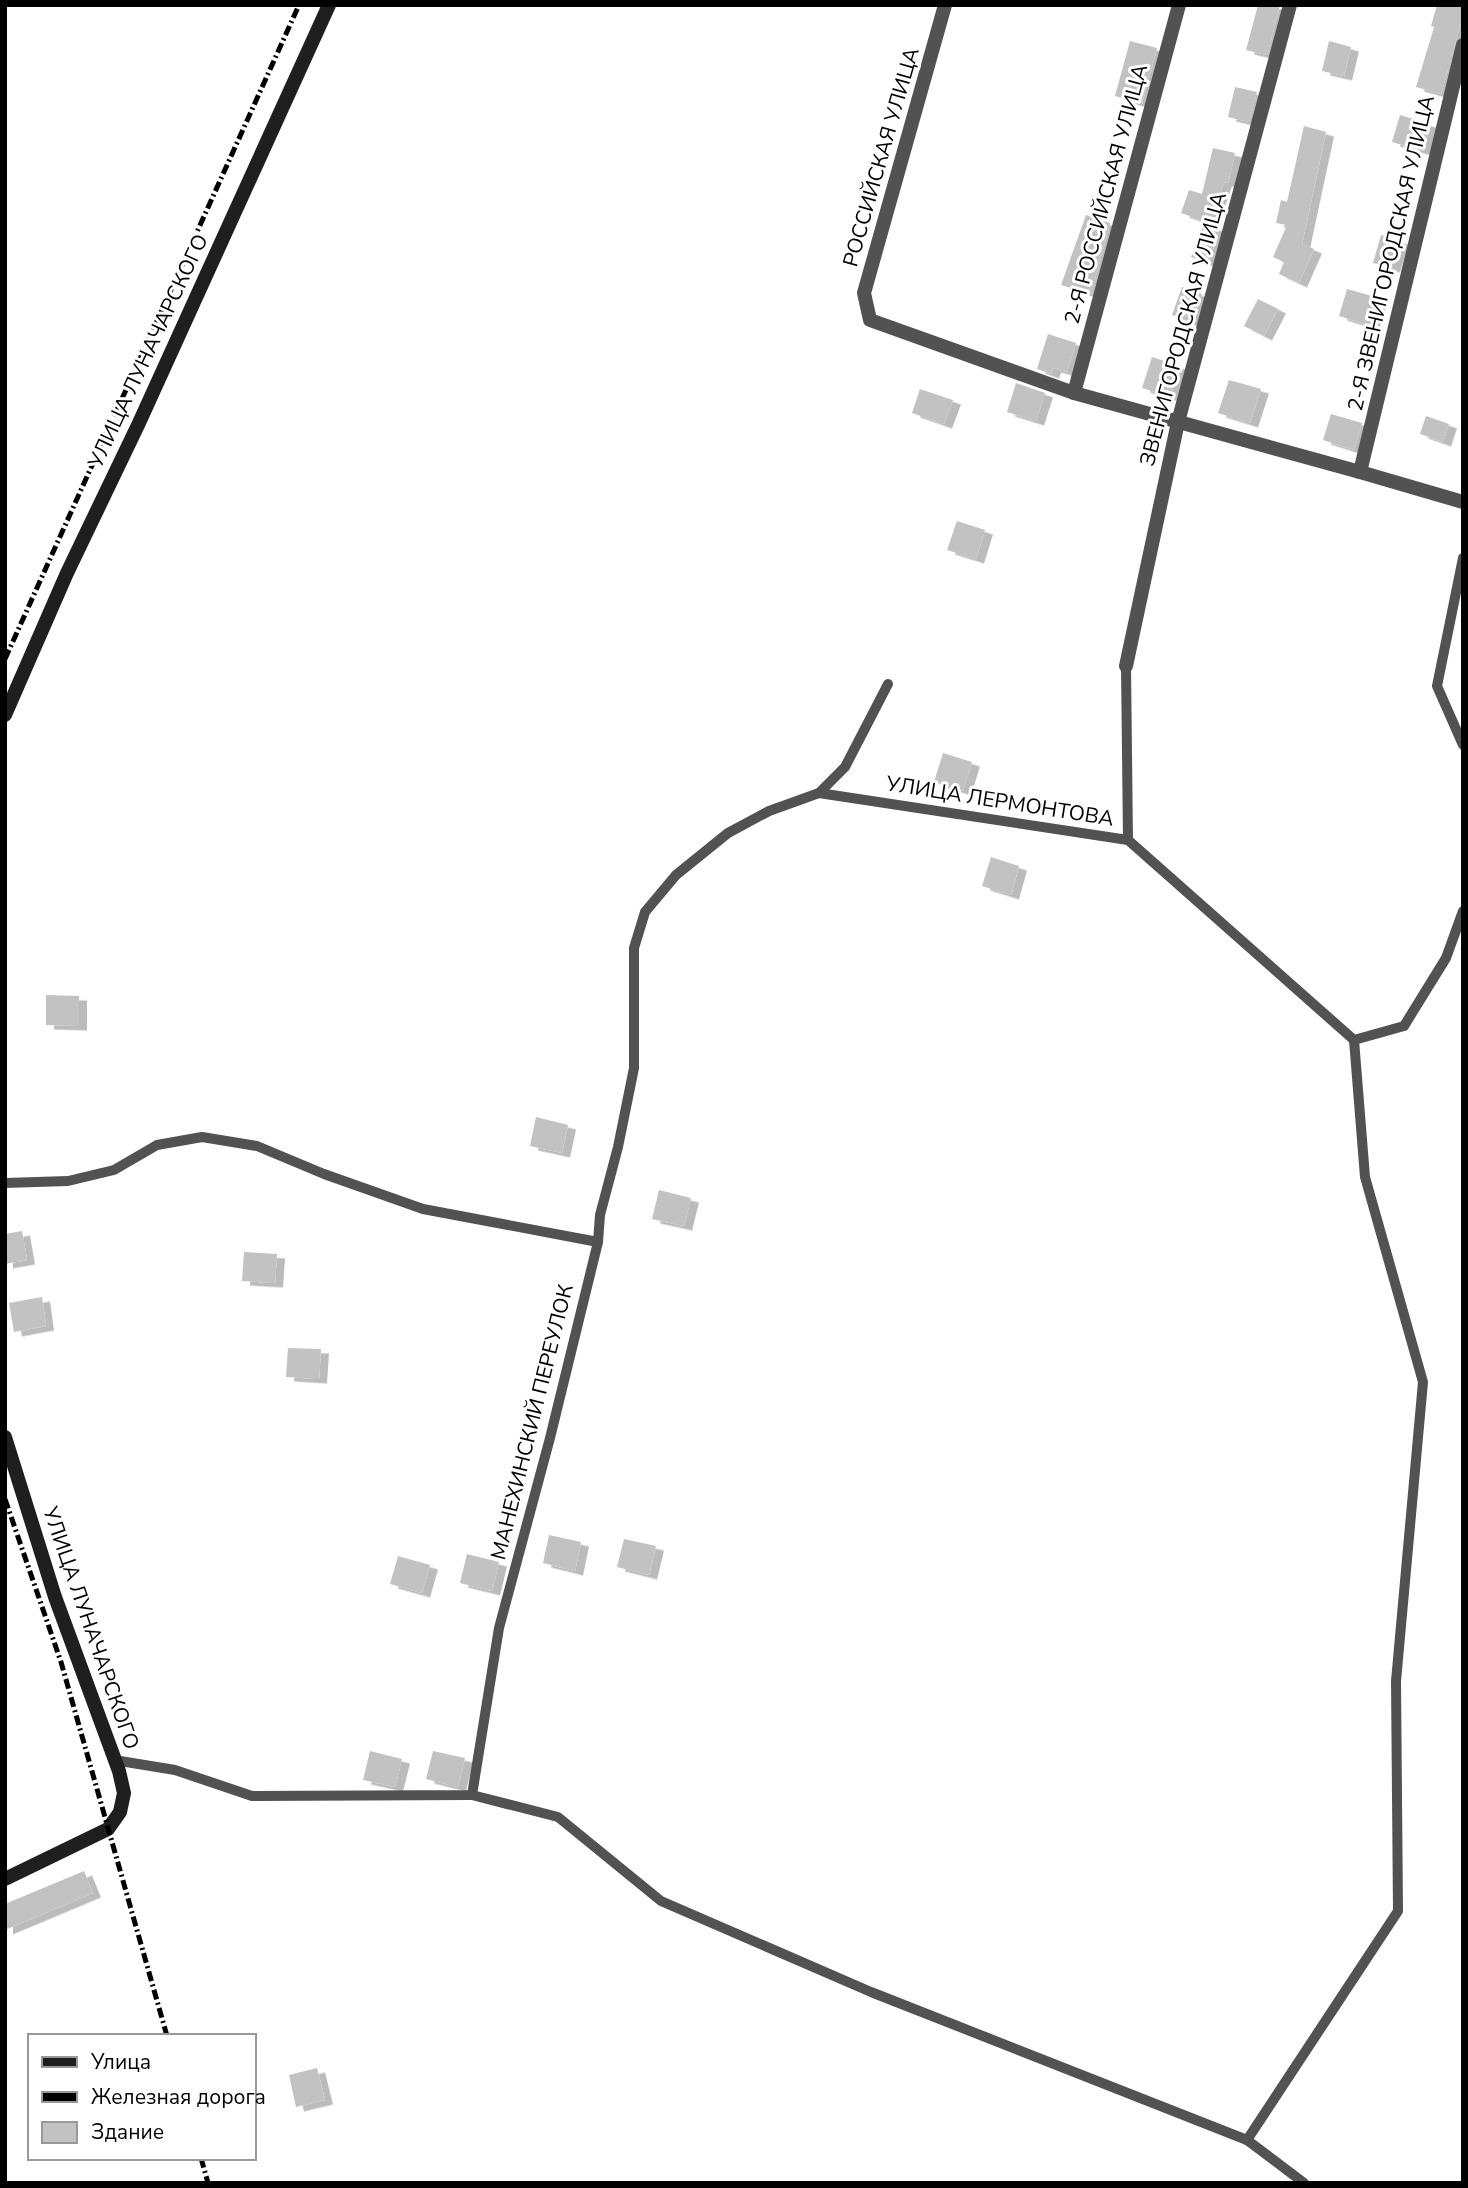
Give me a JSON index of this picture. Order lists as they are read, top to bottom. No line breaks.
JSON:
{"streets":{"main road":["УЛИЦА ЛУНАЧАРСКОГО"],"street":["РОССИЙСКАЯ УЛИЦА","2-Я РОССИЙСКАЯ УЛИЦА","2-Я ЗВЕНИГОРОДСКАЯ УЛИЦА","ЗВЕНИГОРОДСКАЯ УЛИЦА"],"lane":["УЛИЦА ЛЕРМОНТОВА","МАНЕХИНСКИЙ ПЕРЕУЛОК"]},"crossings":[["РОССИЙСКАЯ УЛИЦА","2-Я РОССИЙСКАЯ УЛИЦА"],["ЗВЕНИГОРОДСКАЯ УЛИЦА","УЛИЦА ЛЕРМОНТОВА"],["УЛИЦА ЛЕРМОНТОВА","МАНЕХИНСКИЙ ПЕРЕУЛОК"]],"legend":["Улица","Железная дорога","Здание"]}
